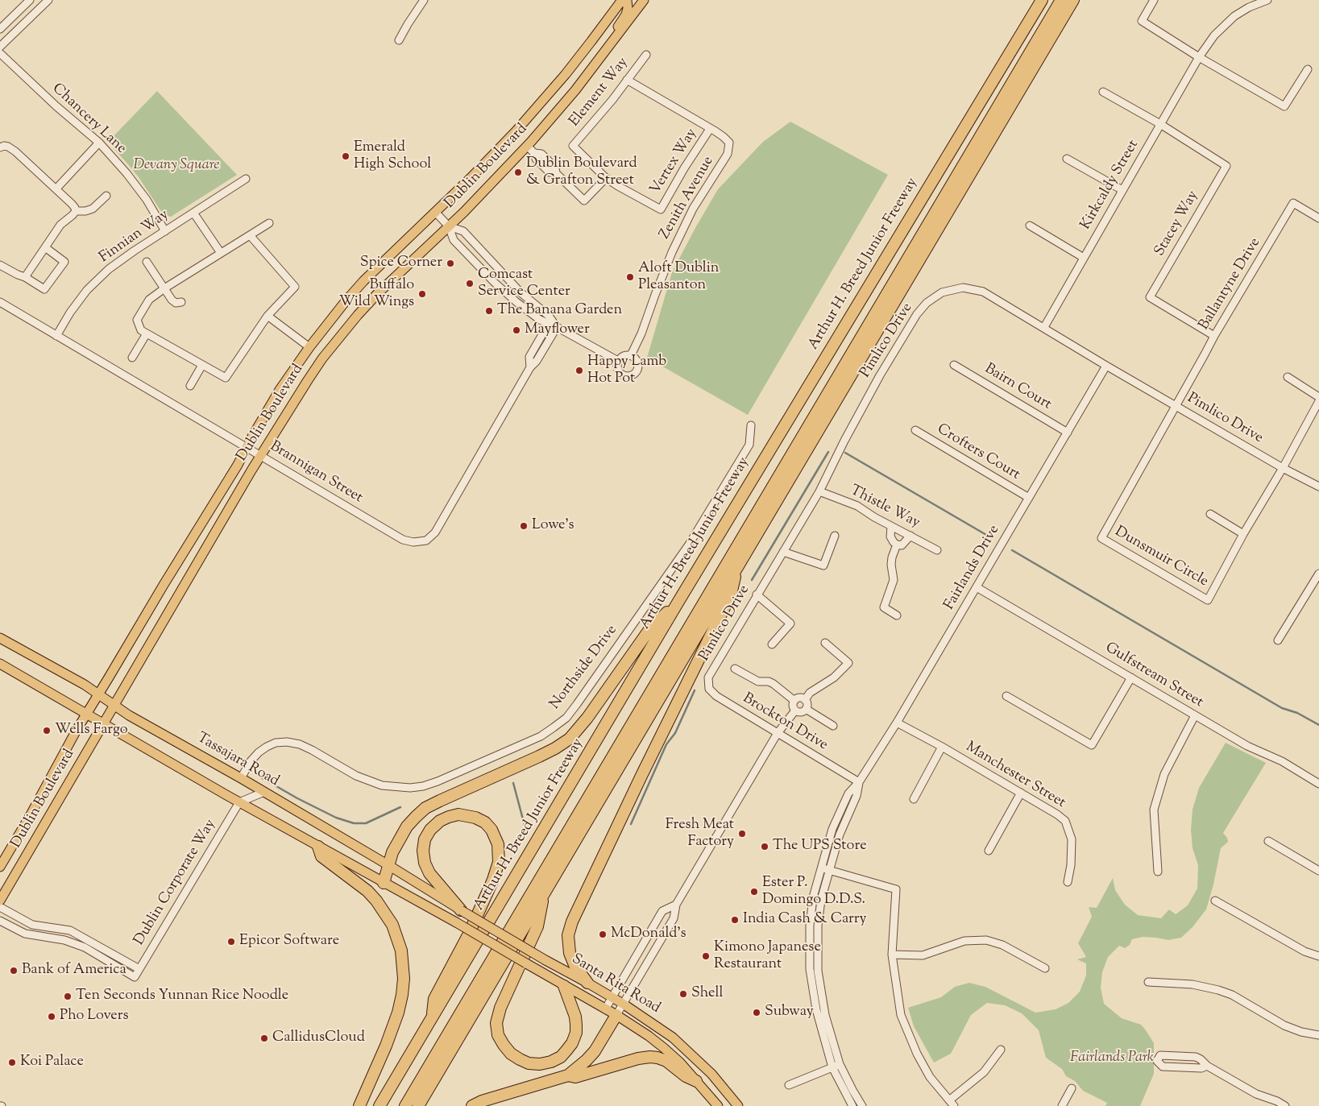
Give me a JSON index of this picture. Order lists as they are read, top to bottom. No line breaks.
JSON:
{"streets":{"highway":["Arthur H. Breed Junior Freeway"],"main road":["Dublin Boulevard","Tassajara Road","Santa Rita Road"],"street":["Element Way","Chancery Lane","Vertex Way","Kirkcaldy Street","Zenith Avenue","Stacey Way","Finnian Way","Ballantyne Drive","Pimlico Drive","Bairn Court","Crofters Court","Brannigan Street","Thistle Way","Dunsmuir Circle","Fairlands Drive","Northside Drive","Gulfstream Street","Brockton Drive","Manchester Street","Dublin Corporate Way"]},"crossings":[["Element Way","Vertex Way"],["Chancery Lane","Finnian Way"],["Vertex Way","Zenith Avenue"],["Dublin Boulevard","Brannigan Street"],["Dublin Boulevard","Tassajara Road"],["Kirkcaldy Street","Stacey Way"],["Kirkcaldy Street","Pimlico Drive"],["Stacey Way","Ballantyne Drive"],["Finnian Way","Brannigan Street"],["Ballantyne Drive","Pimlico Drive"],["Ballantyne Drive","Dunsmuir Circle"],["Pimlico Drive","Thistle Way"],["Pimlico Drive","Dunsmuir Circle"],["Pimlico Drive","Fairlands Drive"],["Pimlico Drive","Brockton Drive"],["Bairn Court","Fairlands Drive"],["Crofters Court","Fairlands Drive"],["Fairlands Drive","Gulfstream Street"],["Fairlands Drive","Brockton Drive"],["Fairlands Drive","Manchester Street"],["Northside Drive","Tassajara Road"],["Tassajara Road","Santa Rita Road"]],"parks":["Devany Square","Fairlands Park"],"places":["Emerald High School","Dublin Boulevard & Grafton Street","Spice Corner","Aloft Dublin Pleasanton","Comcast Service Center","Buffalo Wild Wings","The Banana Garden","Mayflower","Happy Lamb Hot Pot","Lowe's","Wells Fargo","Fresh Meat Factory","The UPS Store","Ester P. Domingo D.D.S.","India Cash & Carry","McDonald's","Epicor Software","Kimono Japanese Restaurant","Bank of America","Shell","Ten Seconds Yunnan Rice Noodle","Subway","Pho Lovers","CallidusCloud","Koi Palace"]}
